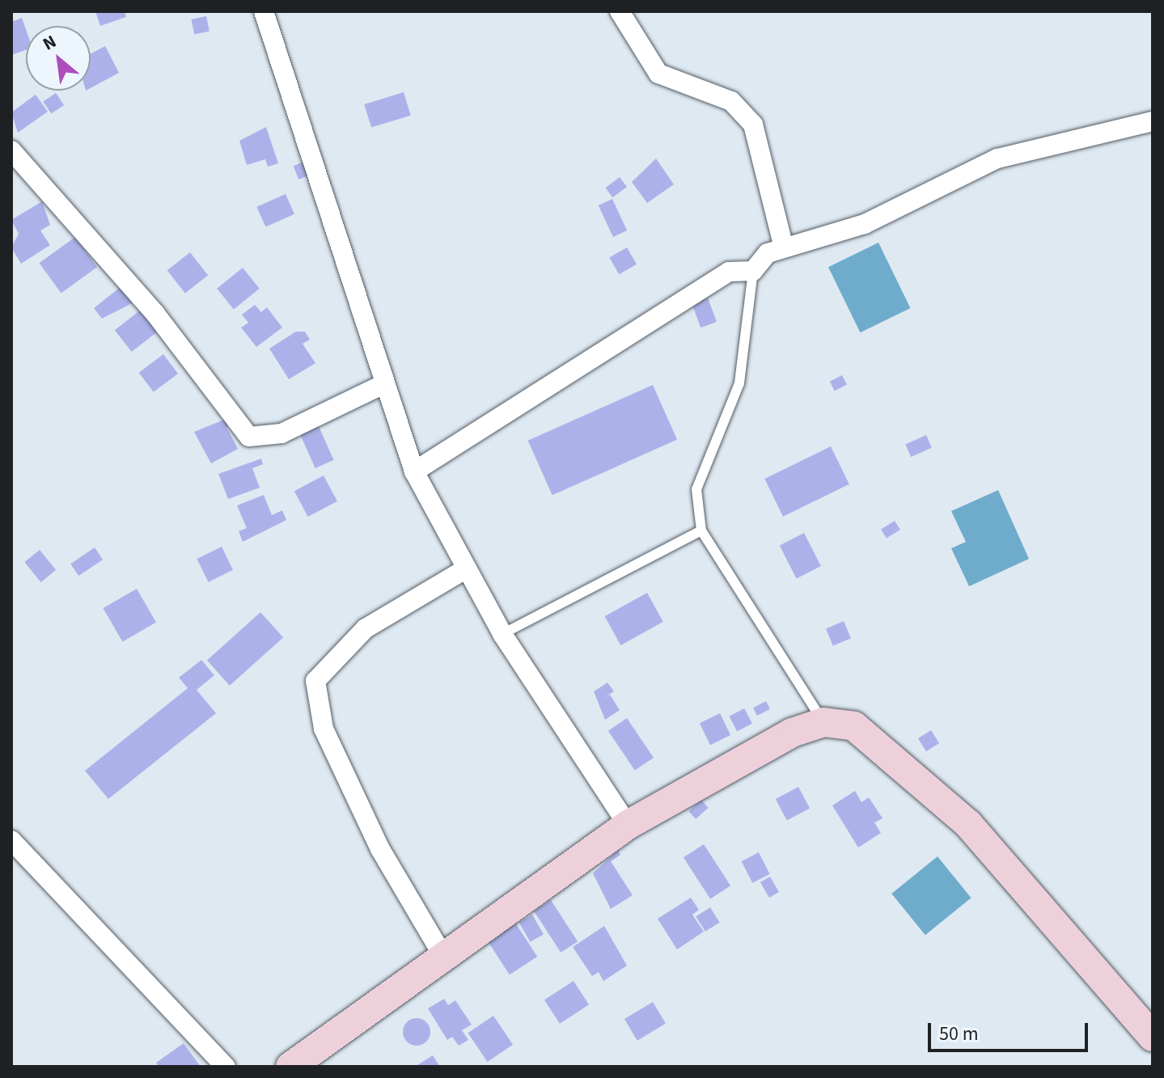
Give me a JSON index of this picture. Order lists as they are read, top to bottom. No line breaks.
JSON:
{"scale_bar":"50 m","north":"top left"}
